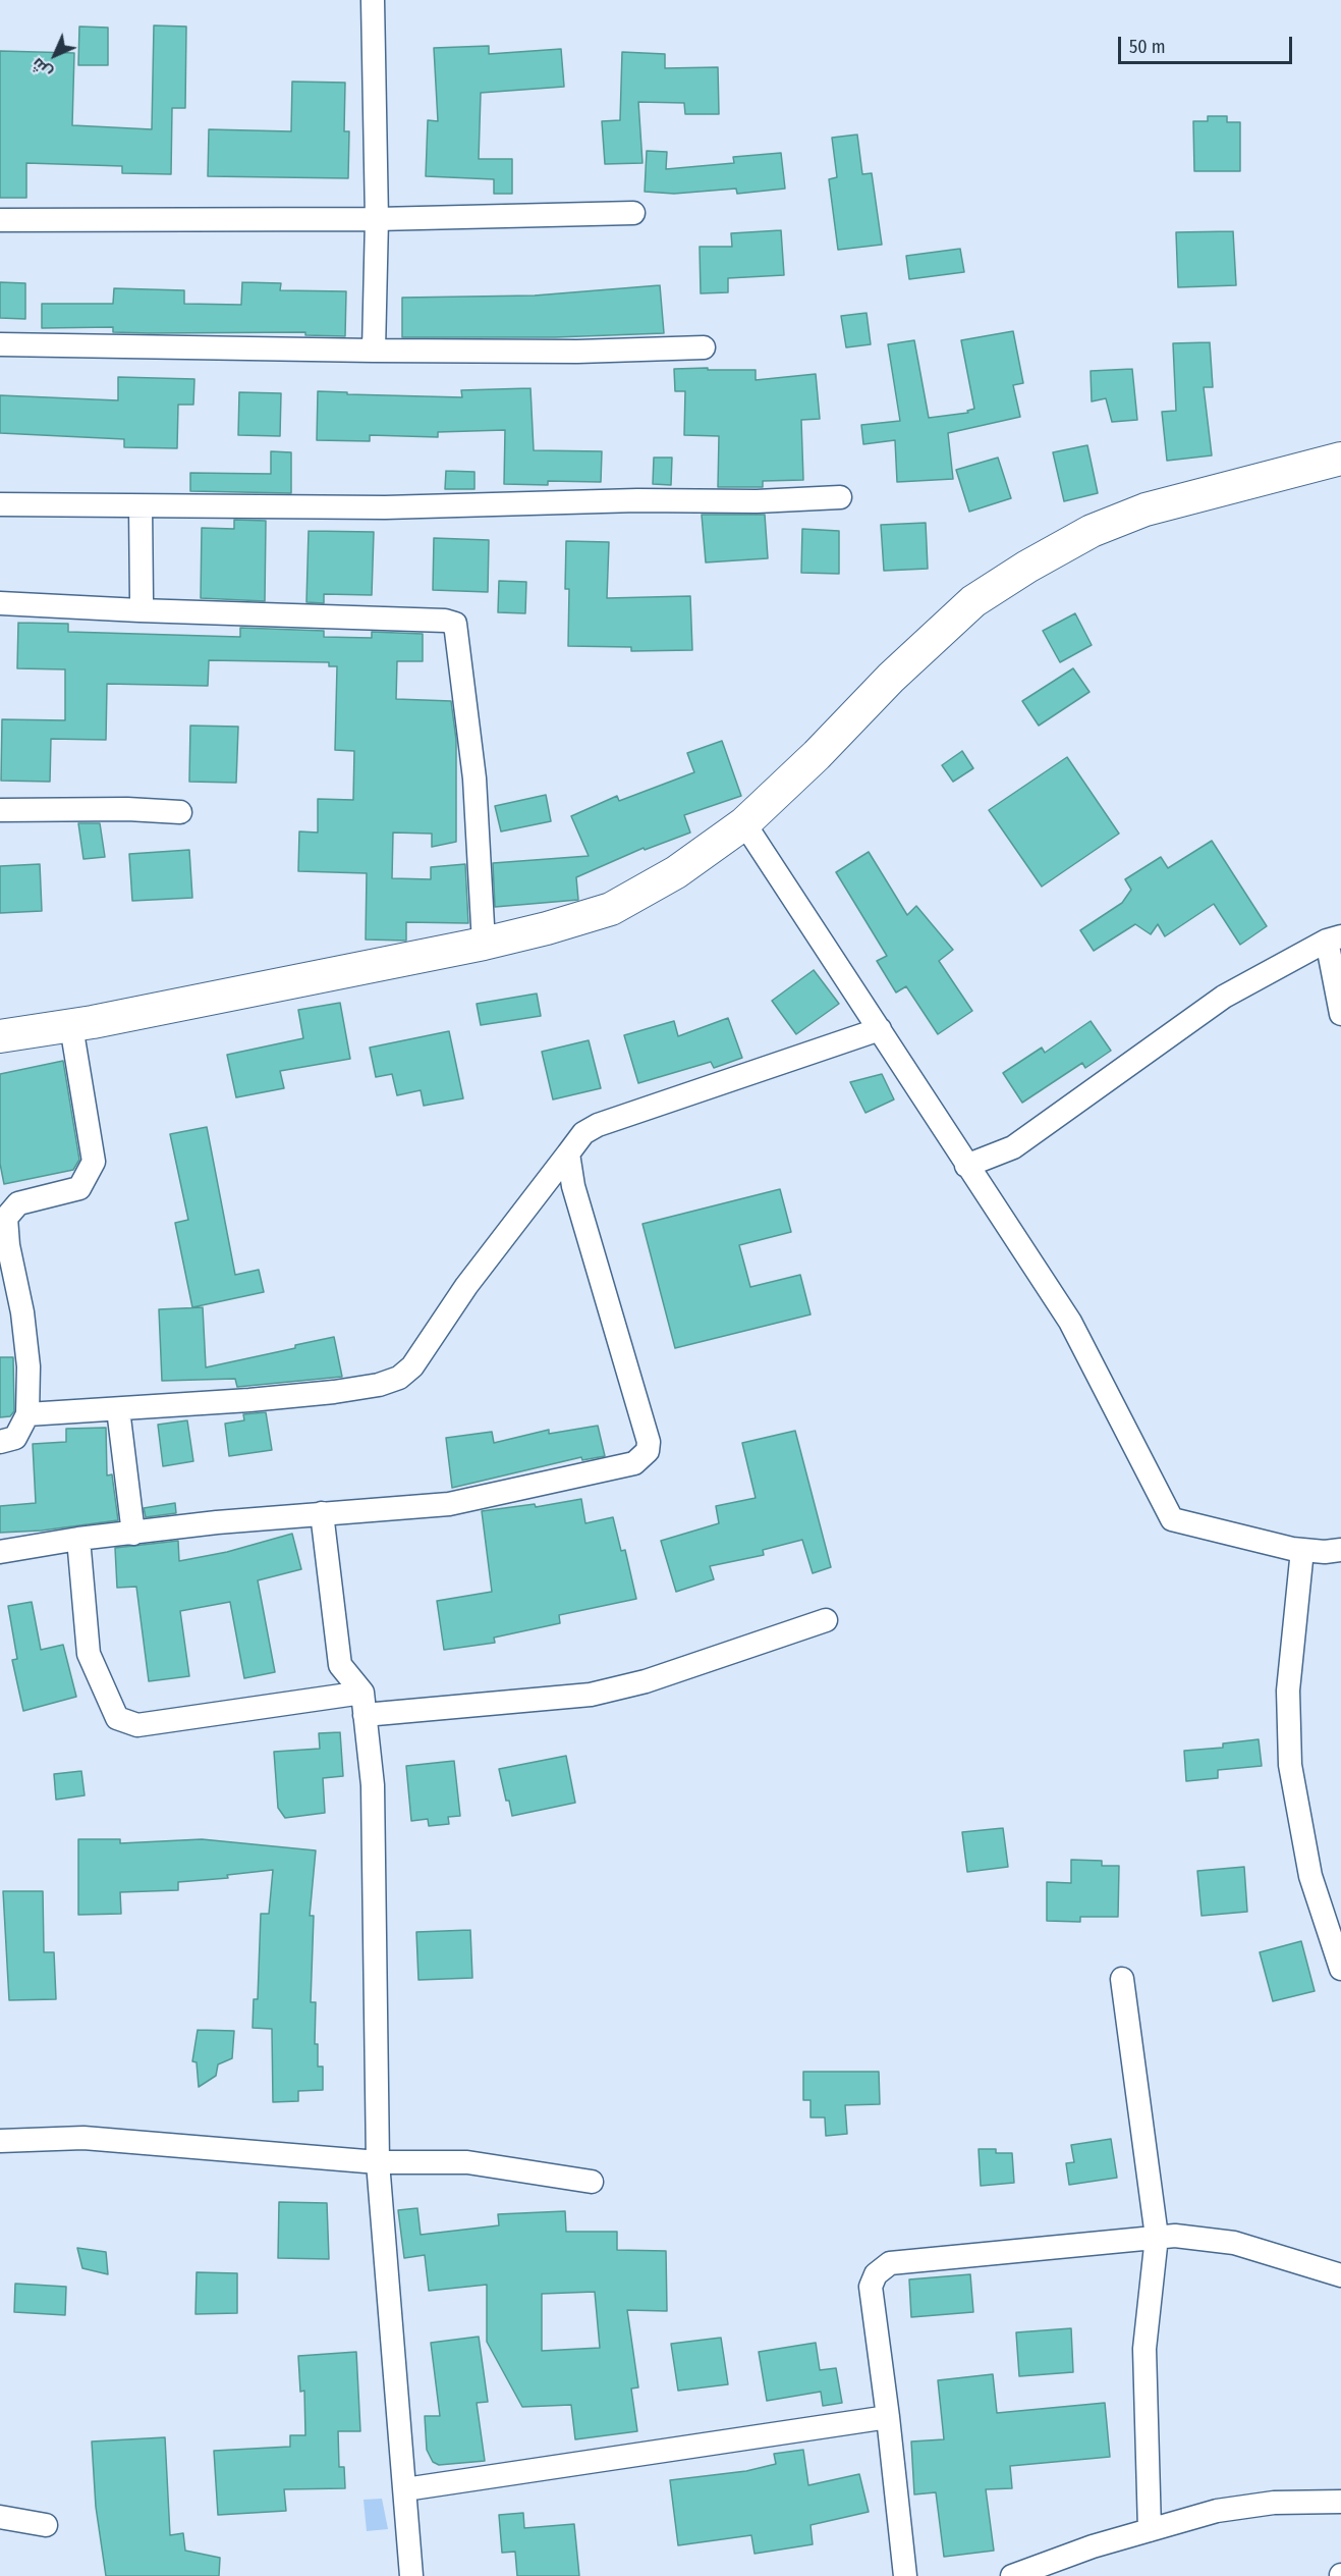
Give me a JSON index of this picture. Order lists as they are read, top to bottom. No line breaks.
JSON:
{"scale_bar":"50 m","north":"bottom left"}
